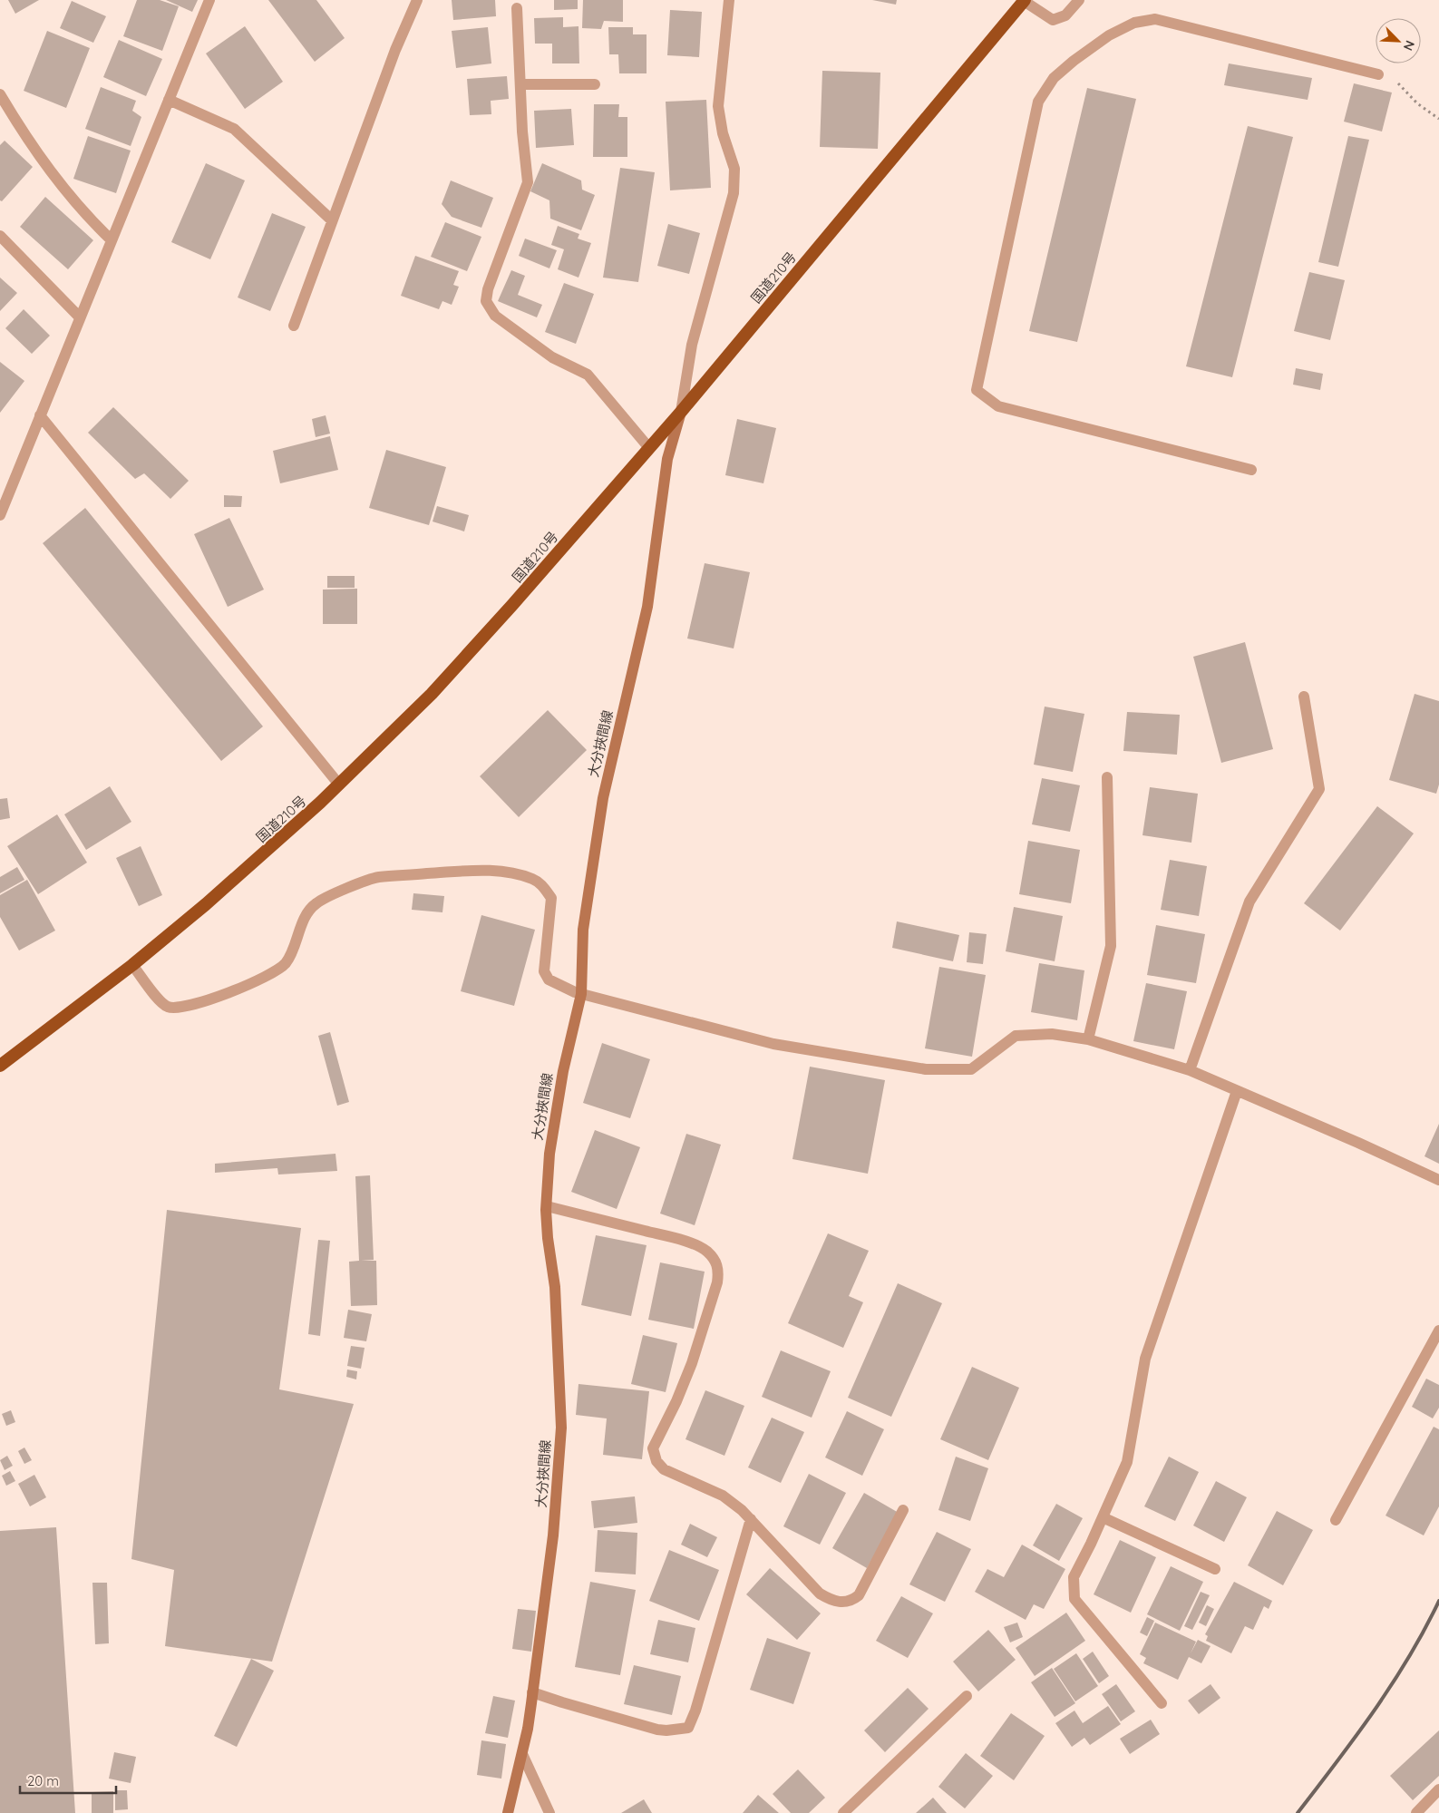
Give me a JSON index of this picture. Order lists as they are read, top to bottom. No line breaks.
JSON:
{"streets":{"highway":["国道210号"],"main road":["大分挾間線"]},"crossings":[["国道210号","大分挾間線"]],"scale_bar":"20 m","north":"bottom right"}
